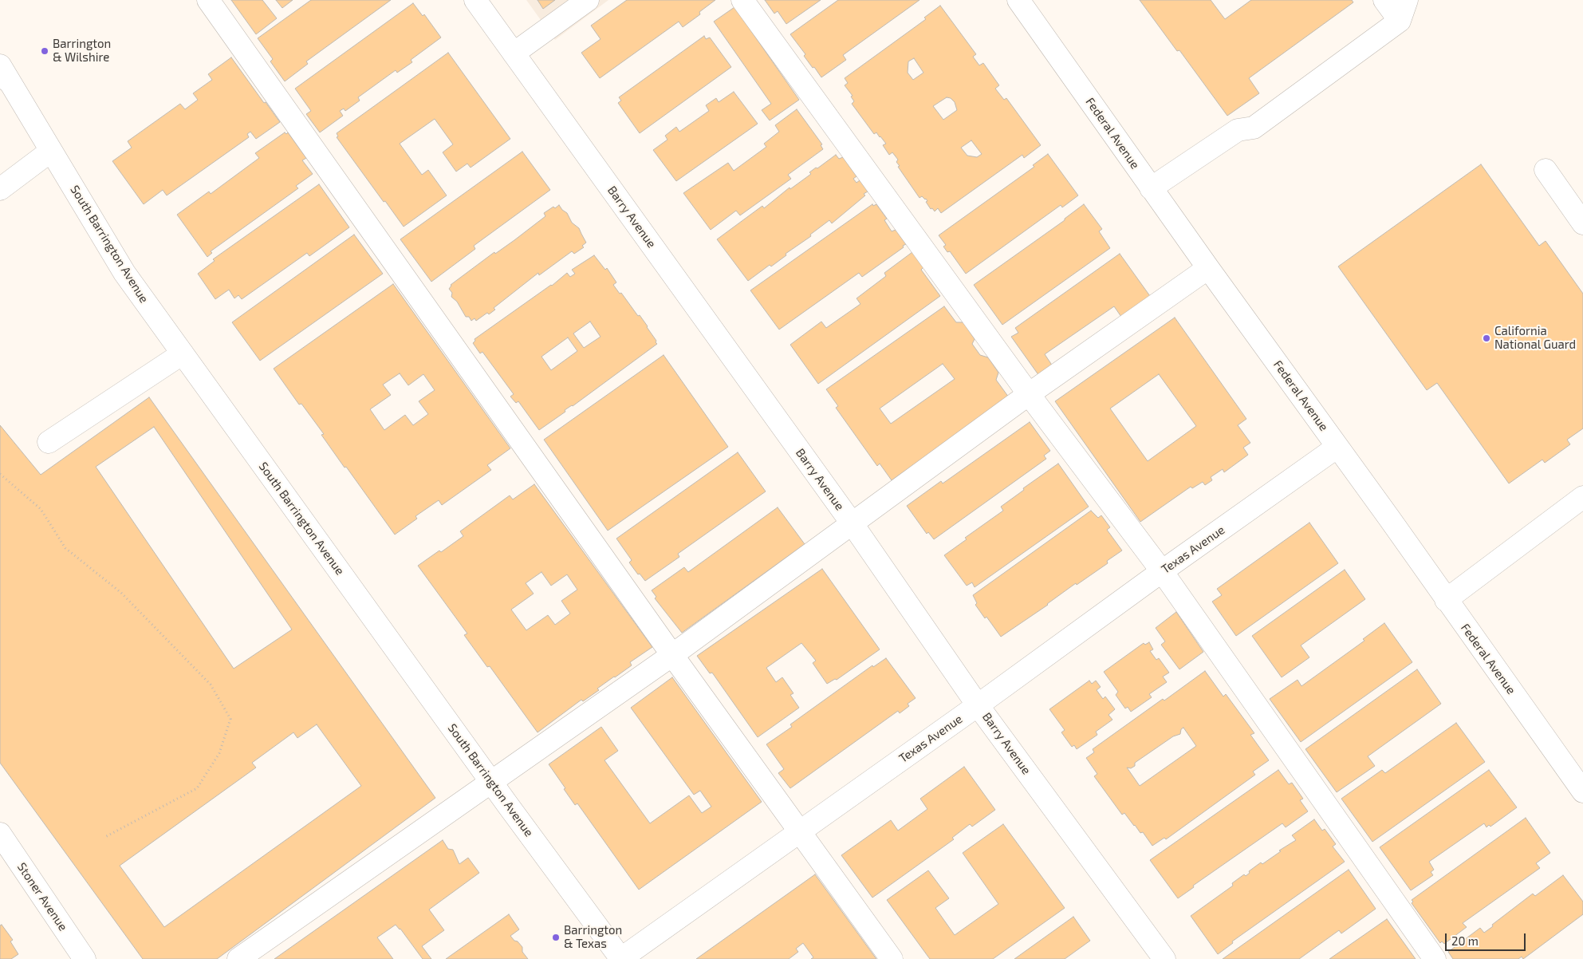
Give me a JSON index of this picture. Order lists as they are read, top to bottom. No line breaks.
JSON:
{"streets":{"street":["Federal Avenue","Barry Avenue","South Barrington Avenue","Texas Avenue","Stoner Avenue"]},"crossings":[["Federal Avenue","Texas Avenue"],["Barry Avenue","Texas Avenue"],["South Barrington Avenue","Texas Avenue"]],"places":["Barrington & Wilshire","California National Guard","Barrington & Texas"],"scale_bar":"20 m"}
